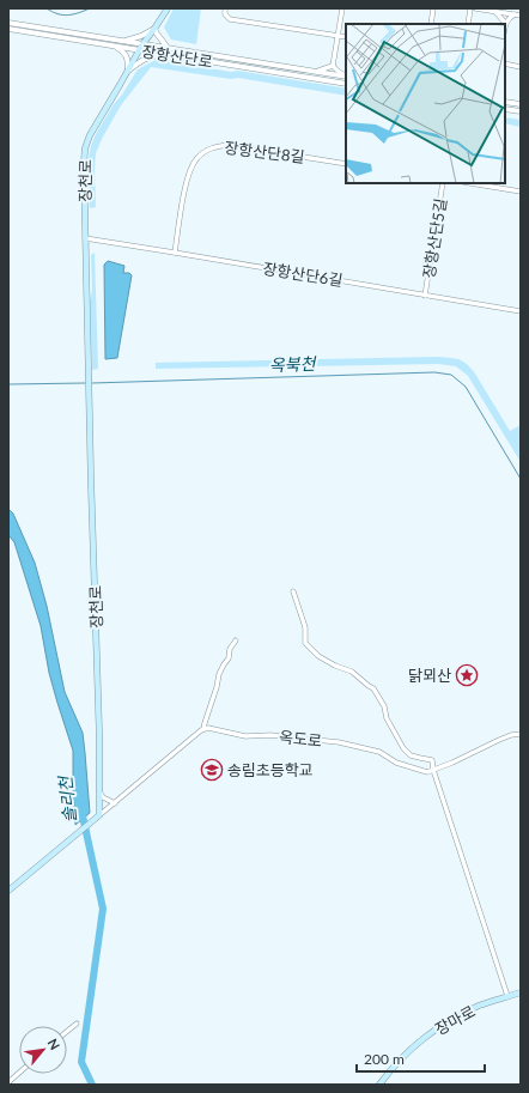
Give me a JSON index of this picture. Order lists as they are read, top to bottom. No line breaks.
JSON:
{"streets":{"main road":["장천로","장마로"],"street":["장항산단로","장항산단8길","장항산단5길","장항산단6길","옥도로"]},"crossings":[["장항산단로","장천로"],["장항산단8길","장항산단6길"],["장천로","장항산단6길"],["장항산단5길","장항산단6길"]],"water":["옥북천","솔리천"],"places":{"place":["닭뫼산"],"school or university":["송림초등학교"]},"scale_bar":"200 m","north":"top right"}
